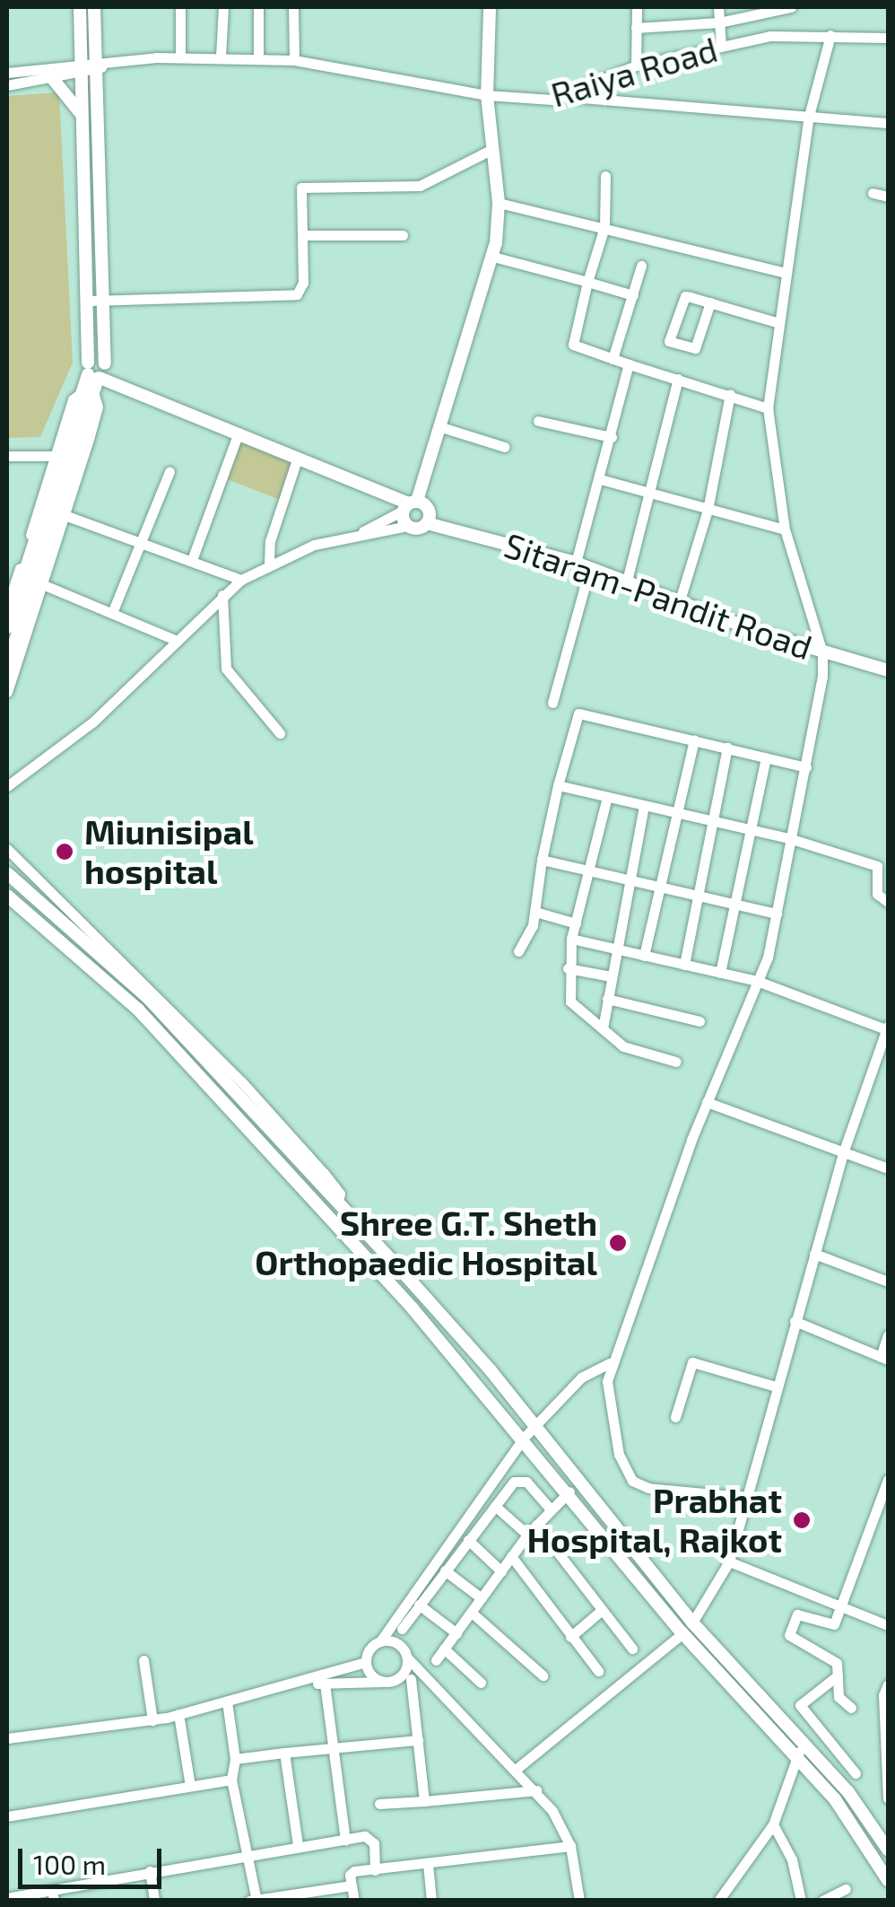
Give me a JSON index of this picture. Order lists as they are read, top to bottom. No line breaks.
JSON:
{"streets":{"main road":["Sitaram-Pandit Road"],"street":["Raiya Road"]},"places":["Miunisipal hospital","Shree G.T. Sheth Orthopaedic Hospital","Prabhat Hospital, Rajkot"],"scale_bar":"100 m"}
